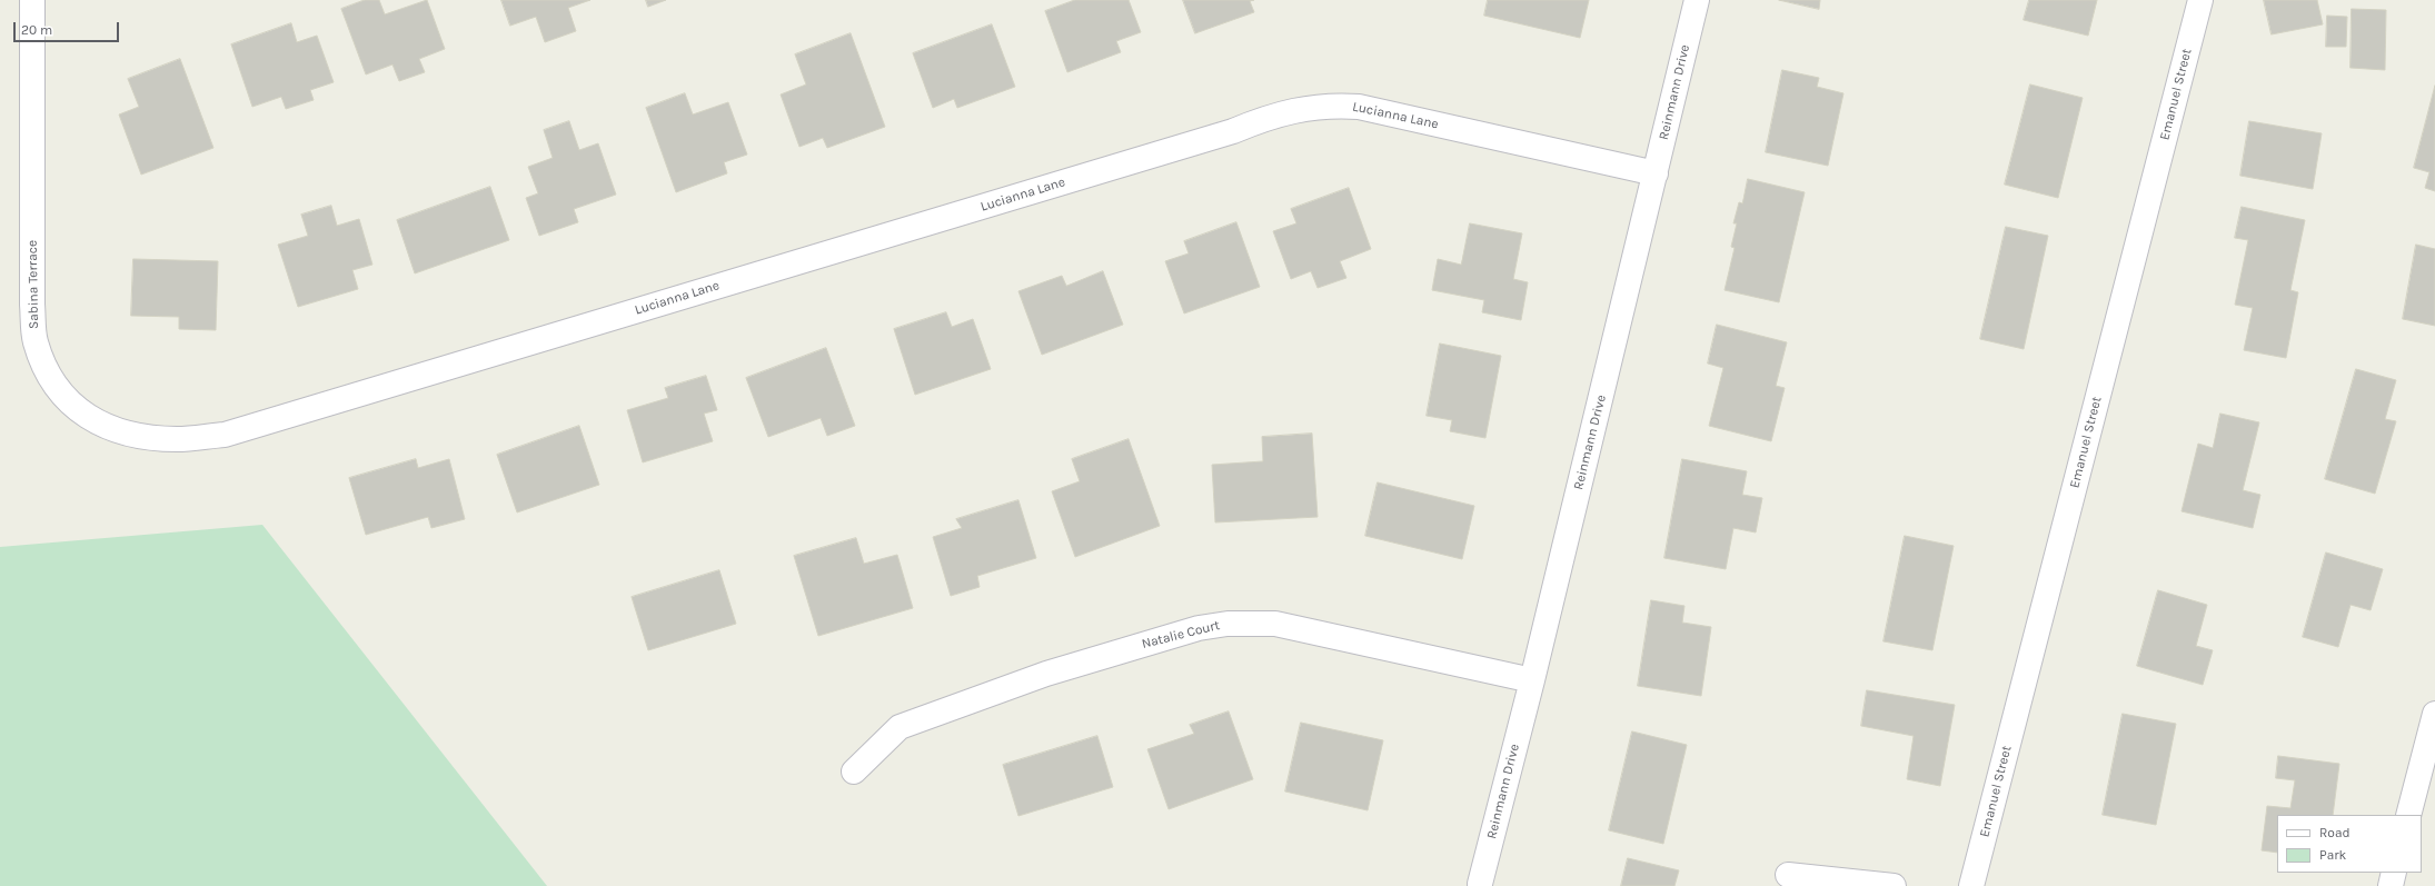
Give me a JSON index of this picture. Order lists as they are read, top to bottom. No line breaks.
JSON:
{"streets":{"street":["Reinmann Drive","Emanuel Street","Lucianna Lane","Sabina Terrace","Natalie Court"]},"crossings":[["Reinmann Drive","Lucianna Lane"],["Reinmann Drive","Natalie Court"],["Lucianna Lane","Sabina Terrace"]],"legend":["Road","Park"],"scale_bar":"20 m"}
